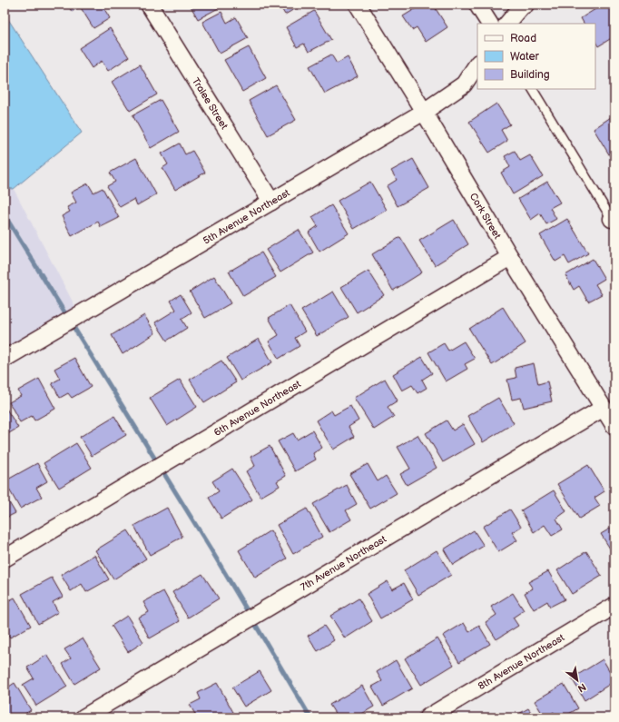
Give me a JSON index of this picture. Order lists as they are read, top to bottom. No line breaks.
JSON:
{"streets":{"street":["Tralee Street","Cork Street","5th Avenue Northeast","6th Avenue Northeast","7th Avenue Northeast","8th Avenue Northeast"]},"crossings":[["Tralee Street","5th Avenue Northeast"],["Cork Street","5th Avenue Northeast"],["Cork Street","6th Avenue Northeast"],["Cork Street","7th Avenue Northeast"]],"legend":["Road","Water","Building"],"north":"bottom right"}
